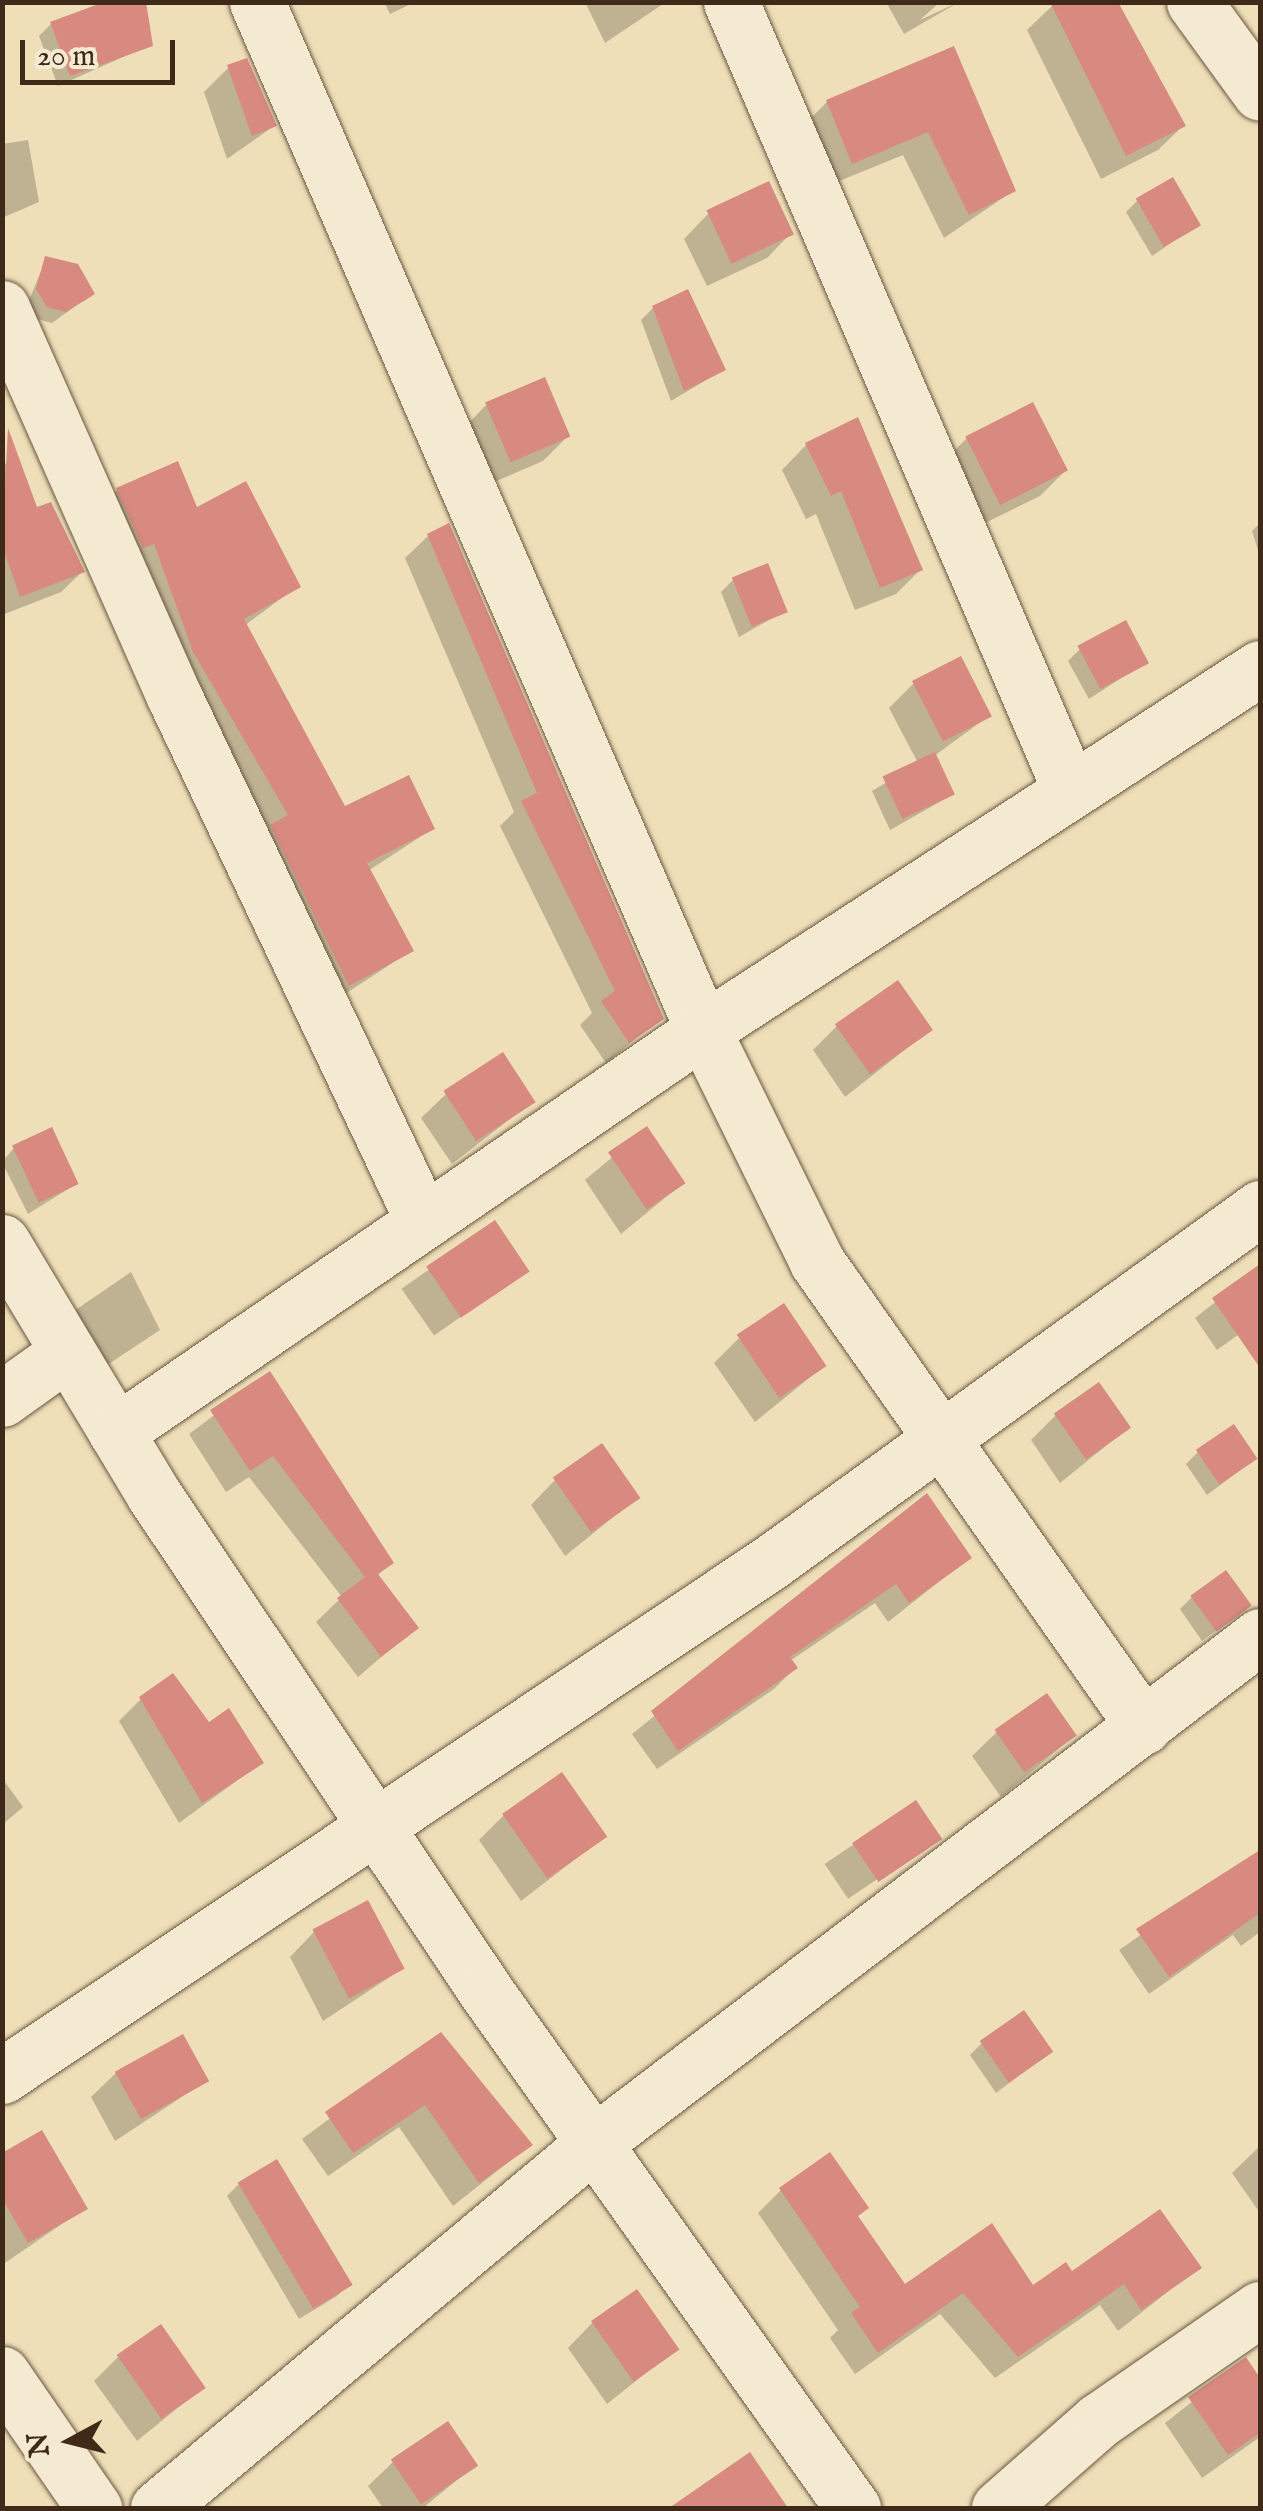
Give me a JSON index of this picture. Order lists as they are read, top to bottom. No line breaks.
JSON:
{"scale_bar":"20 m","north":"left"}
